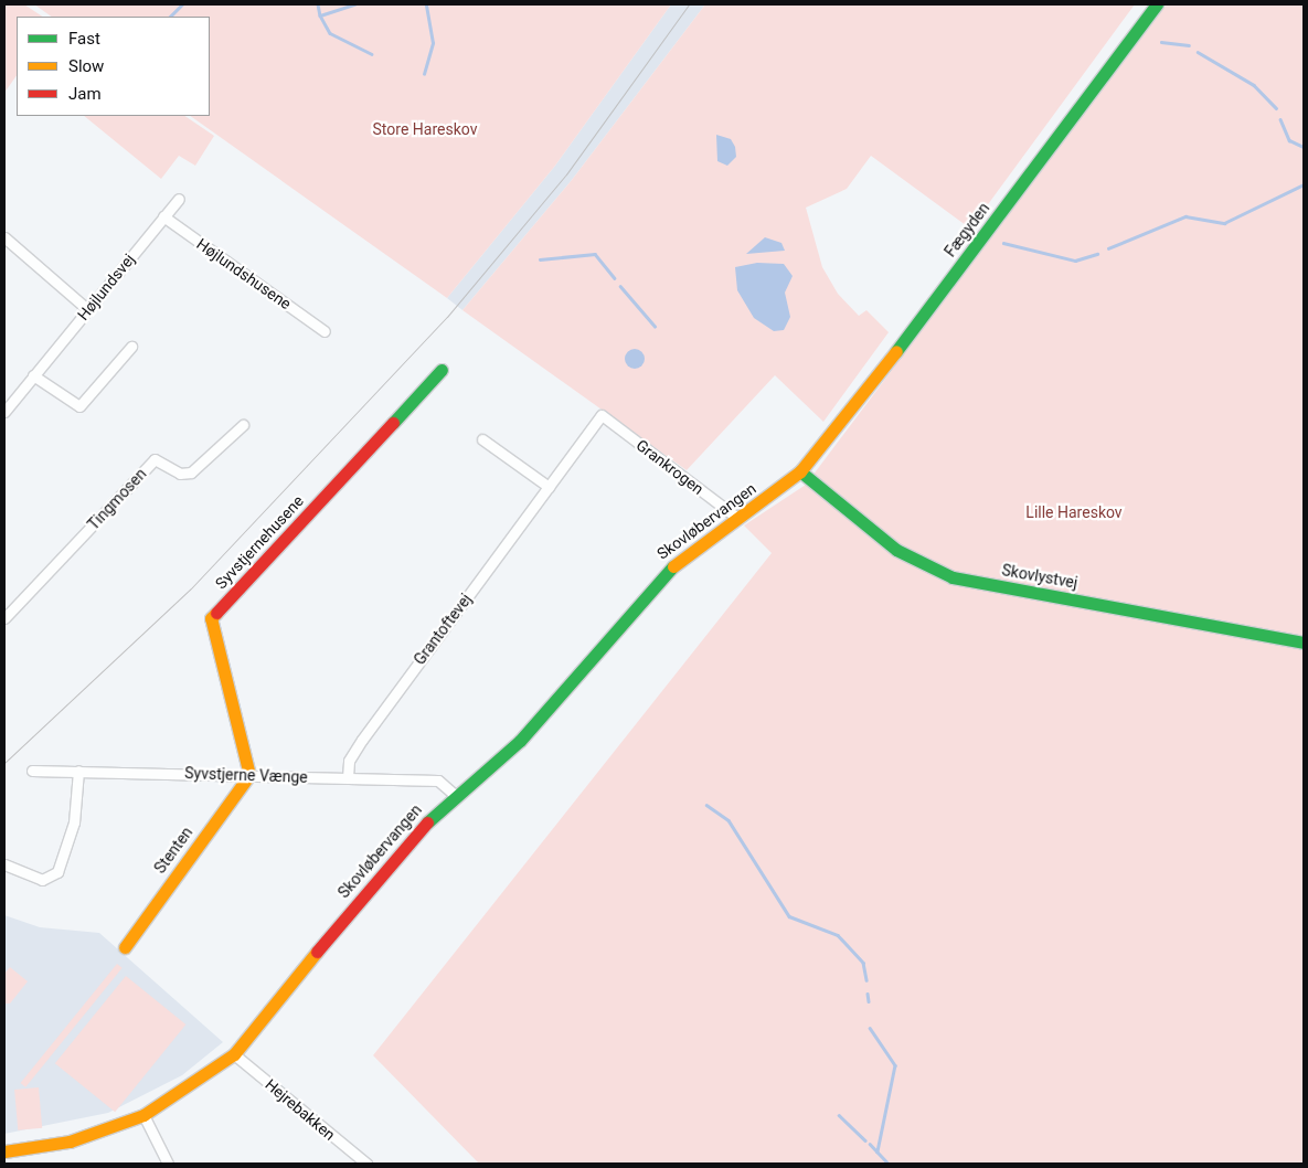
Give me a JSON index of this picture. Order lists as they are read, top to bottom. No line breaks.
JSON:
{"streets":{"street":["Fægyden","Højlundshusene","Højlundsvej","Grankrogen","Tingmosen","Skovløbervangen","Syvstjernehusene","Skovlystvej","Grantoftevej","Syvstjerne Vænge","Stenten","Hejrebakken"]},"crossings":[["Fægyden","Skovløbervangen"],["Fægyden","Skovlystvej"],["Højlundshusene","Højlundsvej"],["Grankrogen","Skovløbervangen"],["Grankrogen","Grantoftevej"],["Skovløbervangen","Skovlystvej"],["Skovløbervangen","Syvstjerne Vænge"],["Skovløbervangen","Hejrebakken"],["Syvstjernehusene","Syvstjerne Vænge"],["Syvstjernehusene","Stenten"],["Grantoftevej","Syvstjerne Vænge"],["Syvstjerne Vænge","Stenten"]],"parks":["Store Hareskov","Lille Hareskov"],"legend":["Fast","Slow","Jam"]}
